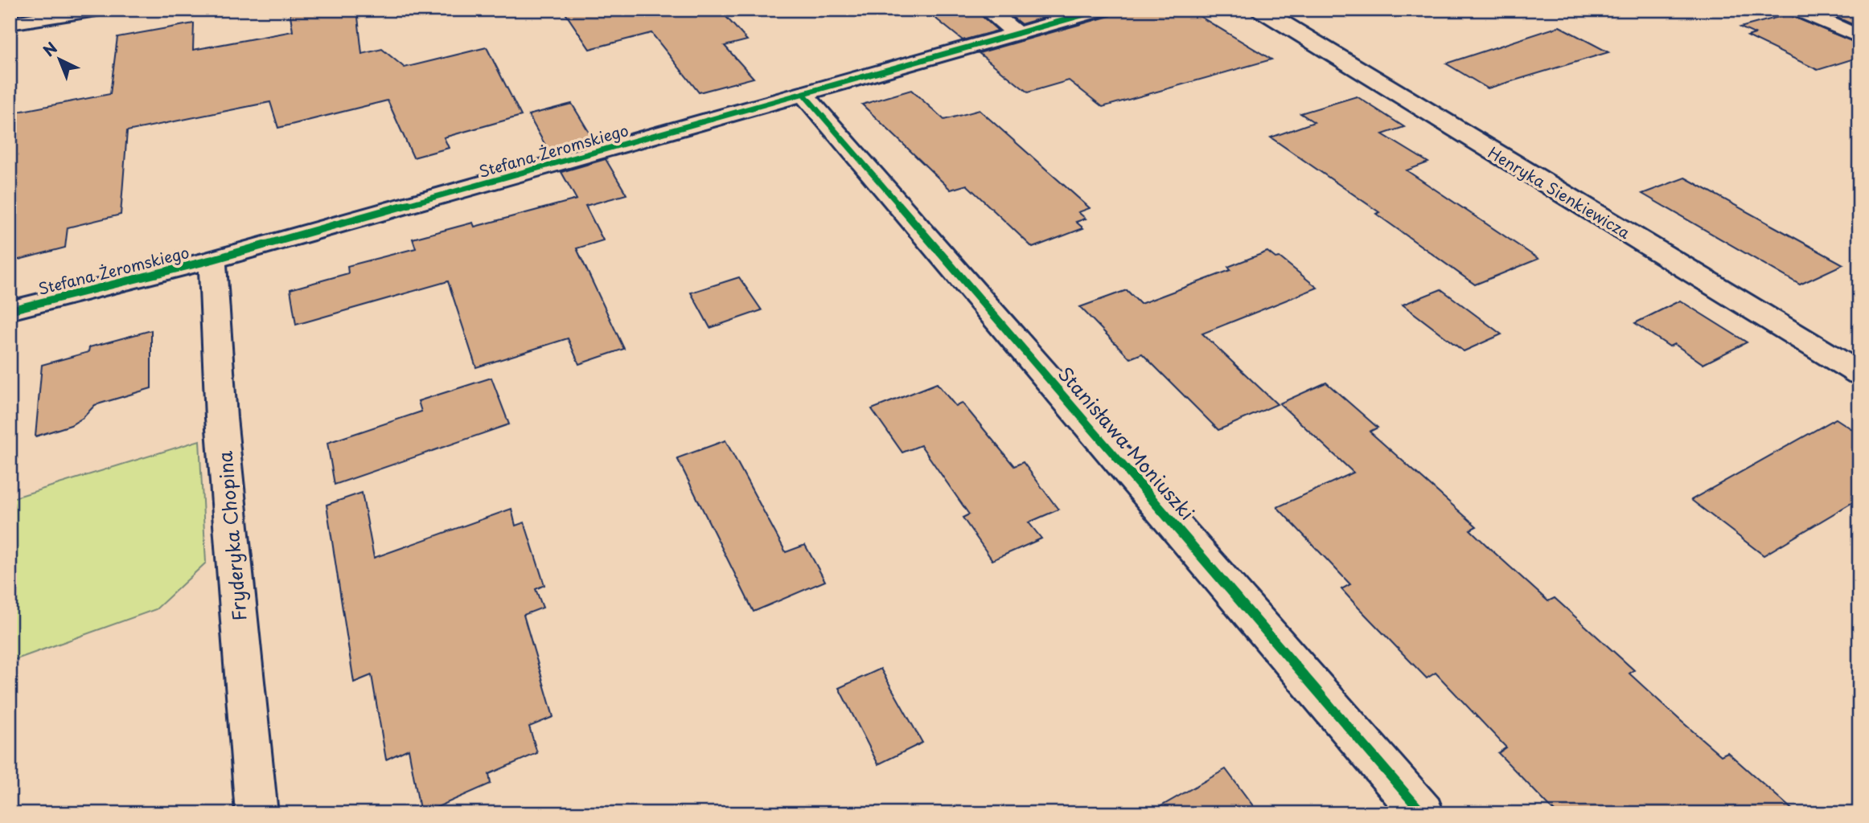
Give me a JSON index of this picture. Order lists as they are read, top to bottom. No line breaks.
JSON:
{"streets":{"street":["Stefana Żeromskiego","Henryka Sienkiewicza","Stanisława Moniuszki","Fryderyka Chopina"]},"crossings":[["Stefana Żeromskiego","Stanisława Moniuszki"],["Stefana Żeromskiego","Fryderyka Chopina"]],"north":"top left"}
